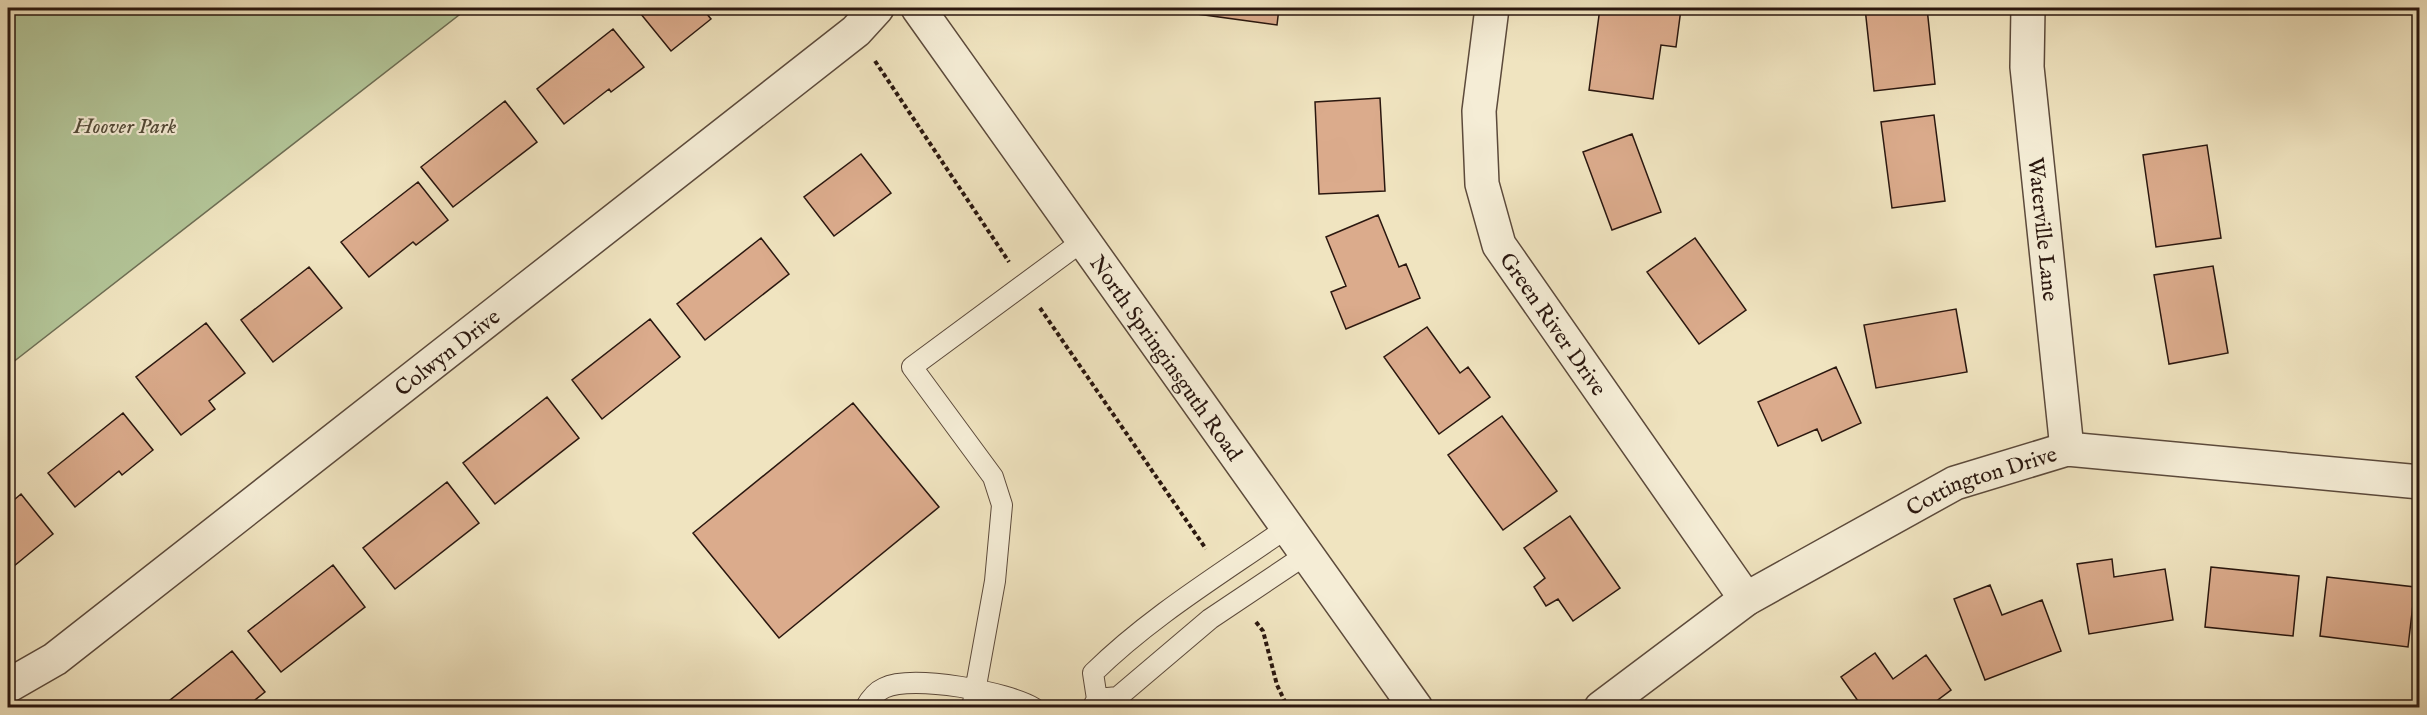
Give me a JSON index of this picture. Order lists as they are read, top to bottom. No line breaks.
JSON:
{"streets":{"street":["Waterville Lane","Green River Drive","Colwyn Drive","North Springinsguth Road","Cottington Drive"]},"crossings":[["Waterville Lane","Cottington Drive"],["Green River Drive","Cottington Drive"]],"parks":["Hoover Park"]}
